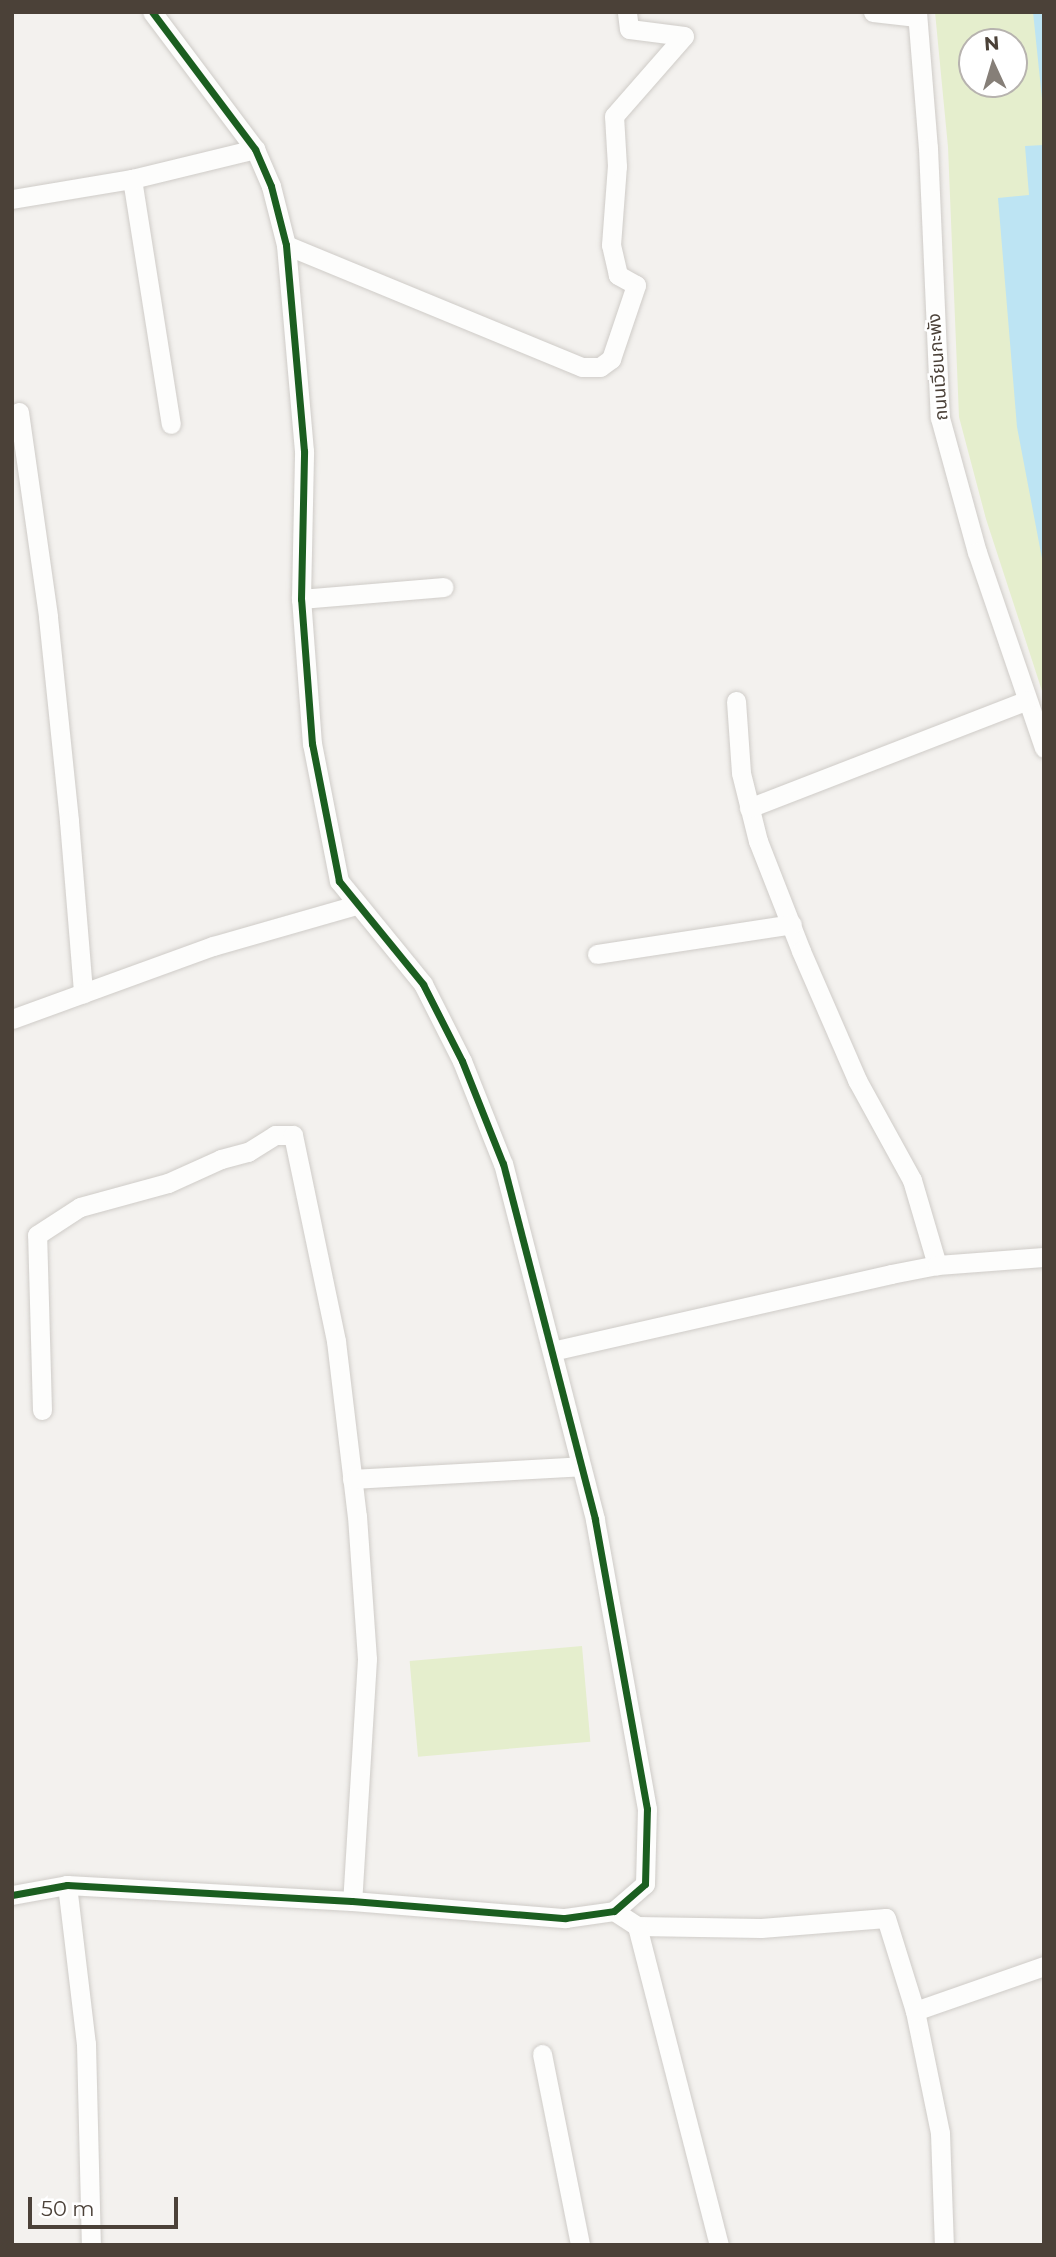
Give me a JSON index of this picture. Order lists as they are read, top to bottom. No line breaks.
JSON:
{"streets":{"street":["ถนนเวียนกะพัง"]},"scale_bar":"50 m","north":"top"}
